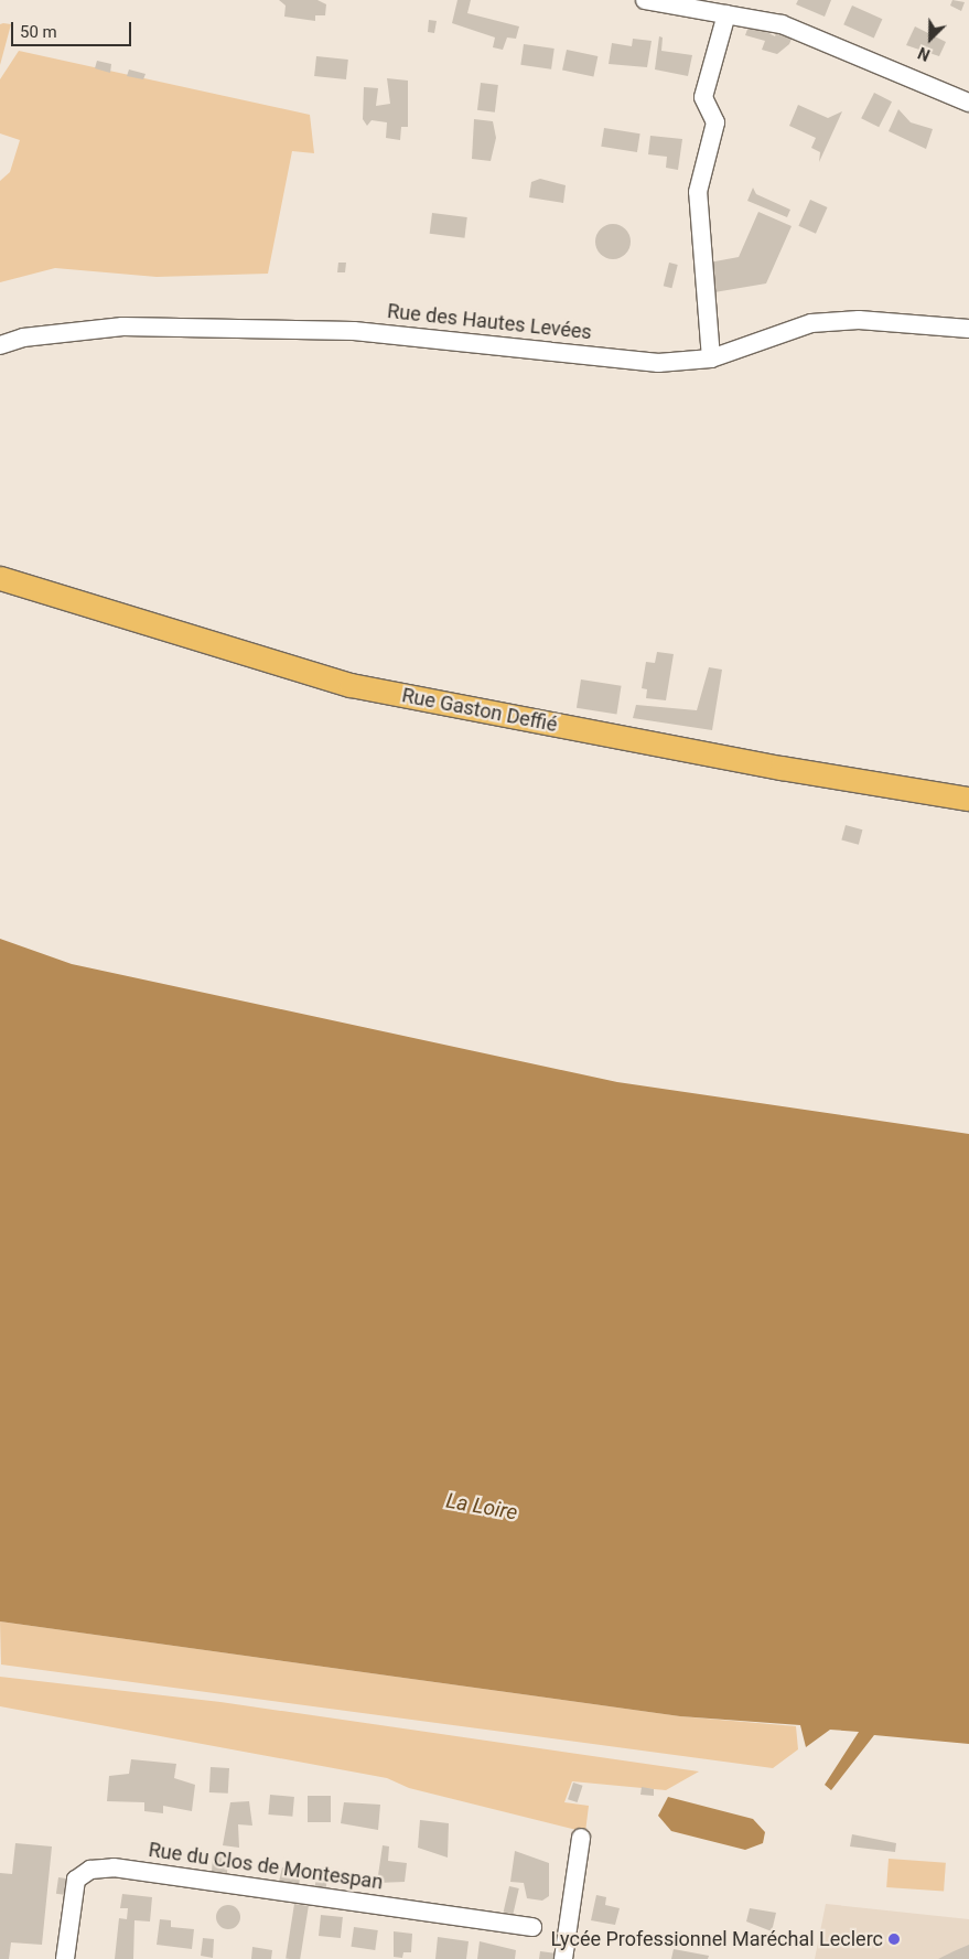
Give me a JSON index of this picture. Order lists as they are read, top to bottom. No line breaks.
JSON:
{"streets":{"main road":["Rue Gaston Deffié"],"street":["Rue des Hautes Levées","Rue du Clos de Montespan"]},"water":["La Loire"],"places":["Lycée Professionnel Maréchal Leclerc"],"scale_bar":"50 m","north":"bottom left"}
